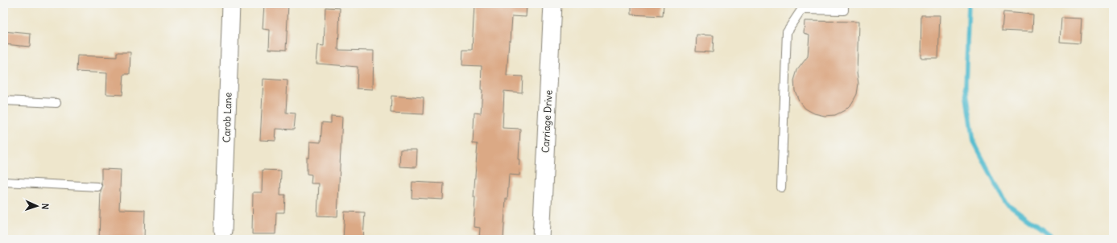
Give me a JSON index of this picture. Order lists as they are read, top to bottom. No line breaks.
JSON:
{"streets":{"street":["Carob Lane","Carriage Drive"]},"north":"right"}
